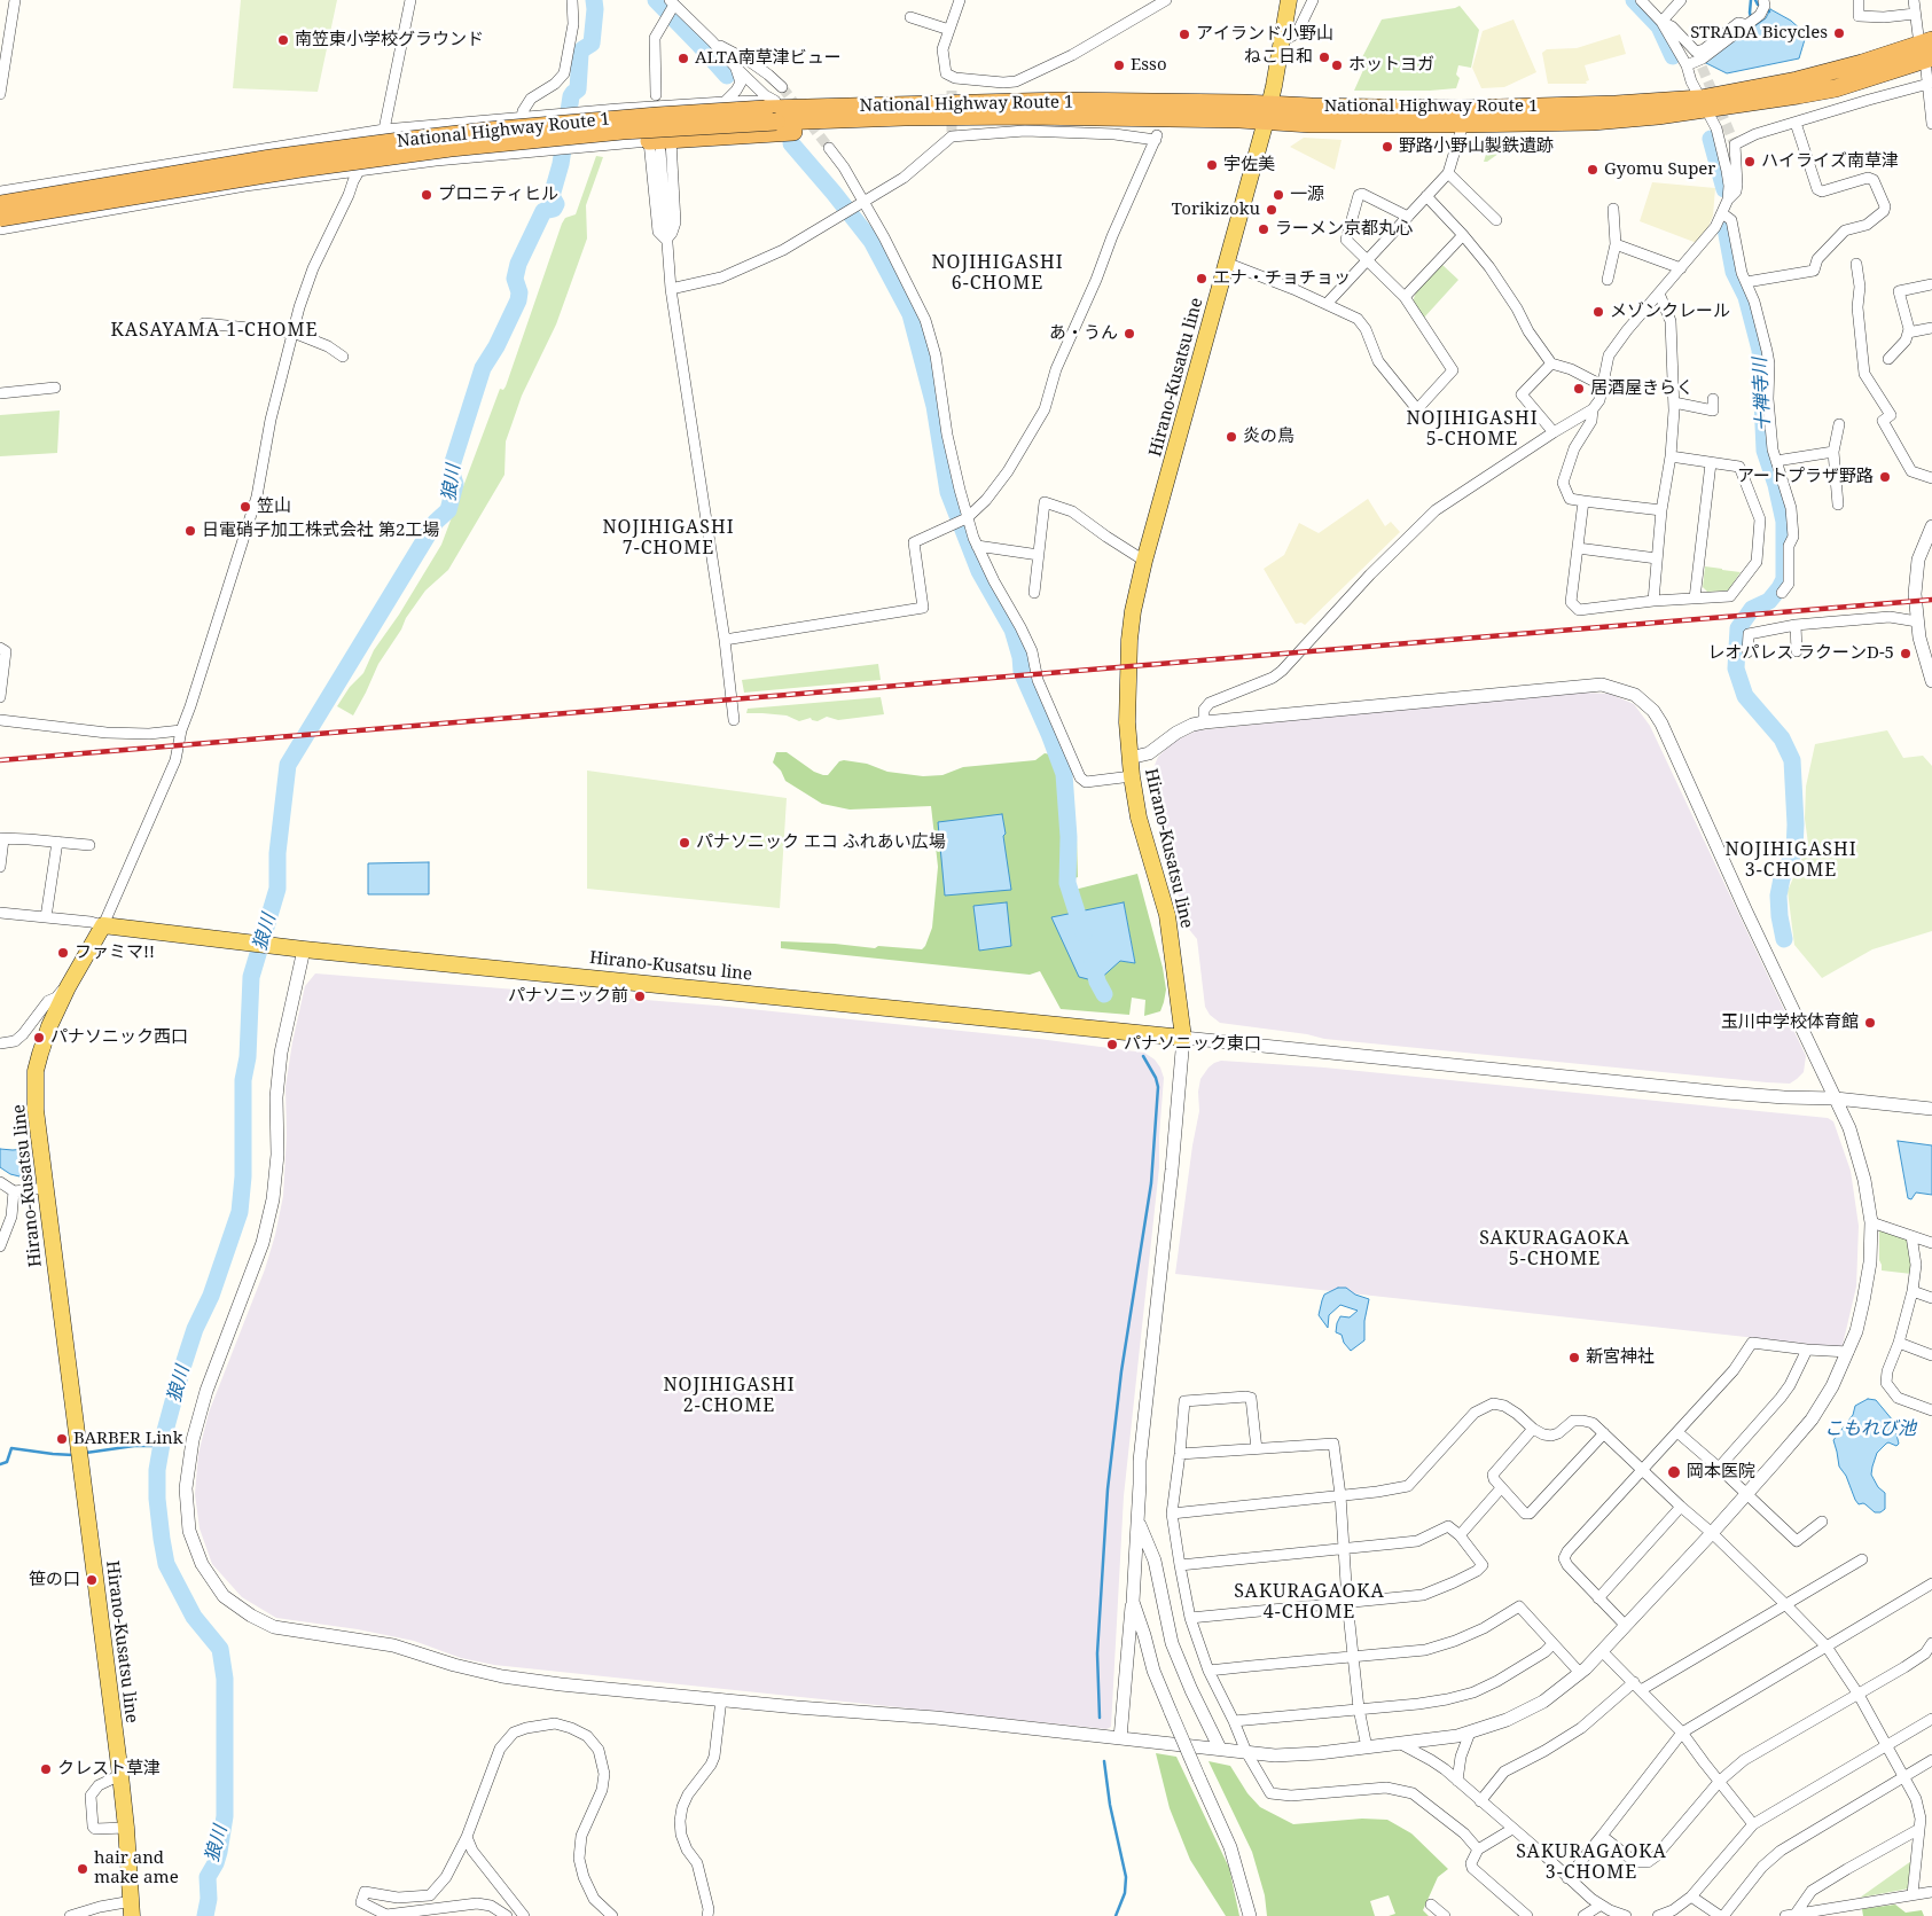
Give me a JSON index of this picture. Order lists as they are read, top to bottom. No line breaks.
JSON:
{"streets":{"highway":["National Highway Route 1"],"main road":["Hirano-Kusatsu line"]},"crossings":[["National Highway Route 1","Hirano-Kusatsu line"]],"districts":["NOJIHIGASHI 6-CHOME","KASAYAMA 1-CHOME","NOJIHIGASHI 5-CHOME","NOJIHIGASHI 7-CHOME","NOJIHIGASHI 3-CHOME","SAKURAGAOKA 5-CHOME","NOJIHIGASHI 2-CHOME","SAKURAGAOKA 4-CHOME","SAKURAGAOKA 3-CHOME"],"water":["十禅寺川","狼川","こもれび池"],"places":["STRADA Bicycles","アイランド小野山","南笠東小学校グラウンド","ねこ日和","ALTA南草津ビュー","Esso","ホットヨガ","野路小野山製鉄遺跡","ハイライズ南草津","宇佐美","Gyomu Super","プロニティヒル","一源","Torikizoku","ラーメン京都丸心","エナ・チョチョッ","メゾンクレール","あ・うん","居酒屋きらく","炎の鳥","アートプラザ野路","笠山","日電硝子加工株式会社 第2工場","レオパレス ラクーンD-5","パナソニック エコ ふれあい広場","ファミマ!!","パナソニック前","玉川中学校体育館","パナソニック西口","パナソニック東口","新宮神社","BARBER Link","岡本医院","笹の口","クレスト草津","hair and make ame"]}
